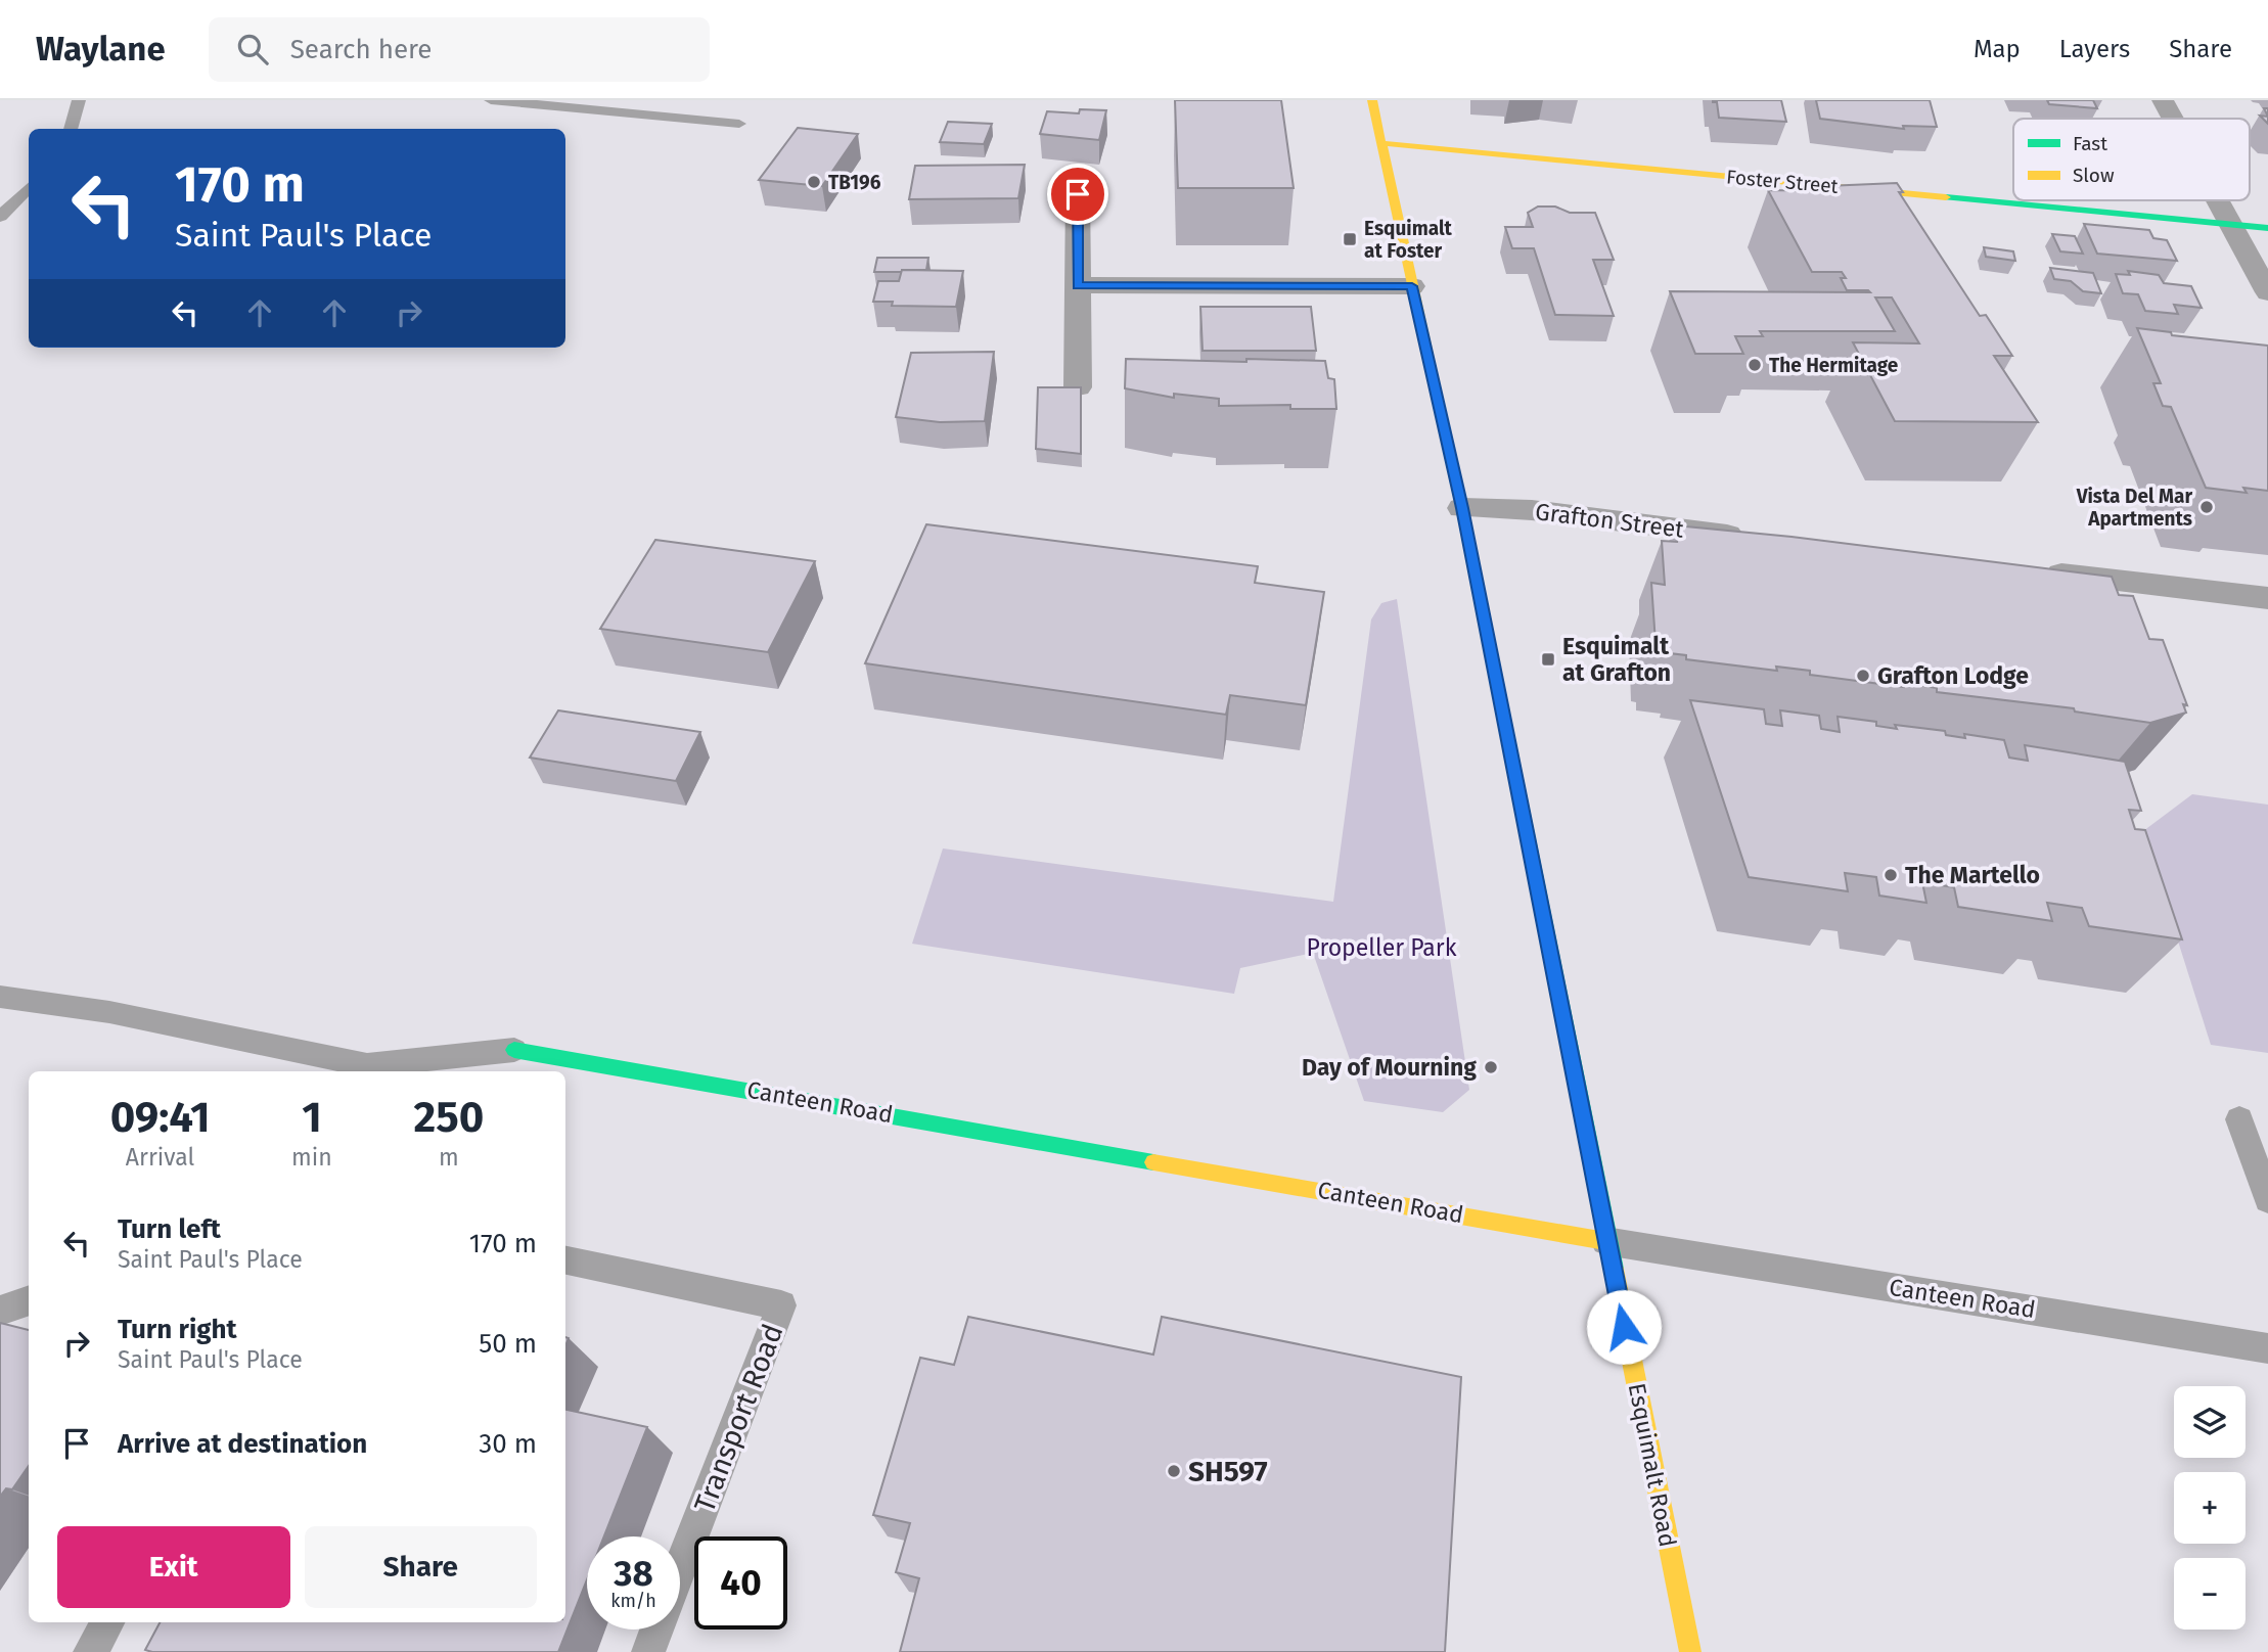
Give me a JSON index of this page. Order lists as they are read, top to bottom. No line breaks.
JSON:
{"streets":{"street":["Foster Street","Grafton Street","Canteen Road","Esquimalt Road"],"lane":["Transport Road"]},"crossings":[["Foster Street","Esquimalt Road"],["Grafton Street","Esquimalt Road"],["Canteen Road","Esquimalt Road"]],"parks":["Propeller Park"],"places":{"other":["TB196","The Hermitage","Vista Del Mar Apartments","Grafton Lodge","The Martello","Day of Mourning","SH597"],"transit":["Esquimalt at Foster","Esquimalt at Grafton"]},"legend":["Fast","Slow"],"page":{"header":"Waylane","search":"Search here","nav":["Map","Layers","Share"],"turn":["170 m","Saint Paul's Place"],"eta":["09:41","Arrival","1","min","250","m"],"list":[{"name":"Turn left","note":"Saint Paul's Place","value":"170 m"},{"name":"Turn right","note":"Saint Paul's Place","value":"50 m"},{"name":"Arrive at destination","value":"30 m"}],"map_buttons":["+","−"],"buttons":["Exit","Share"],"speed":"38 km/h","limit":"40"}}
